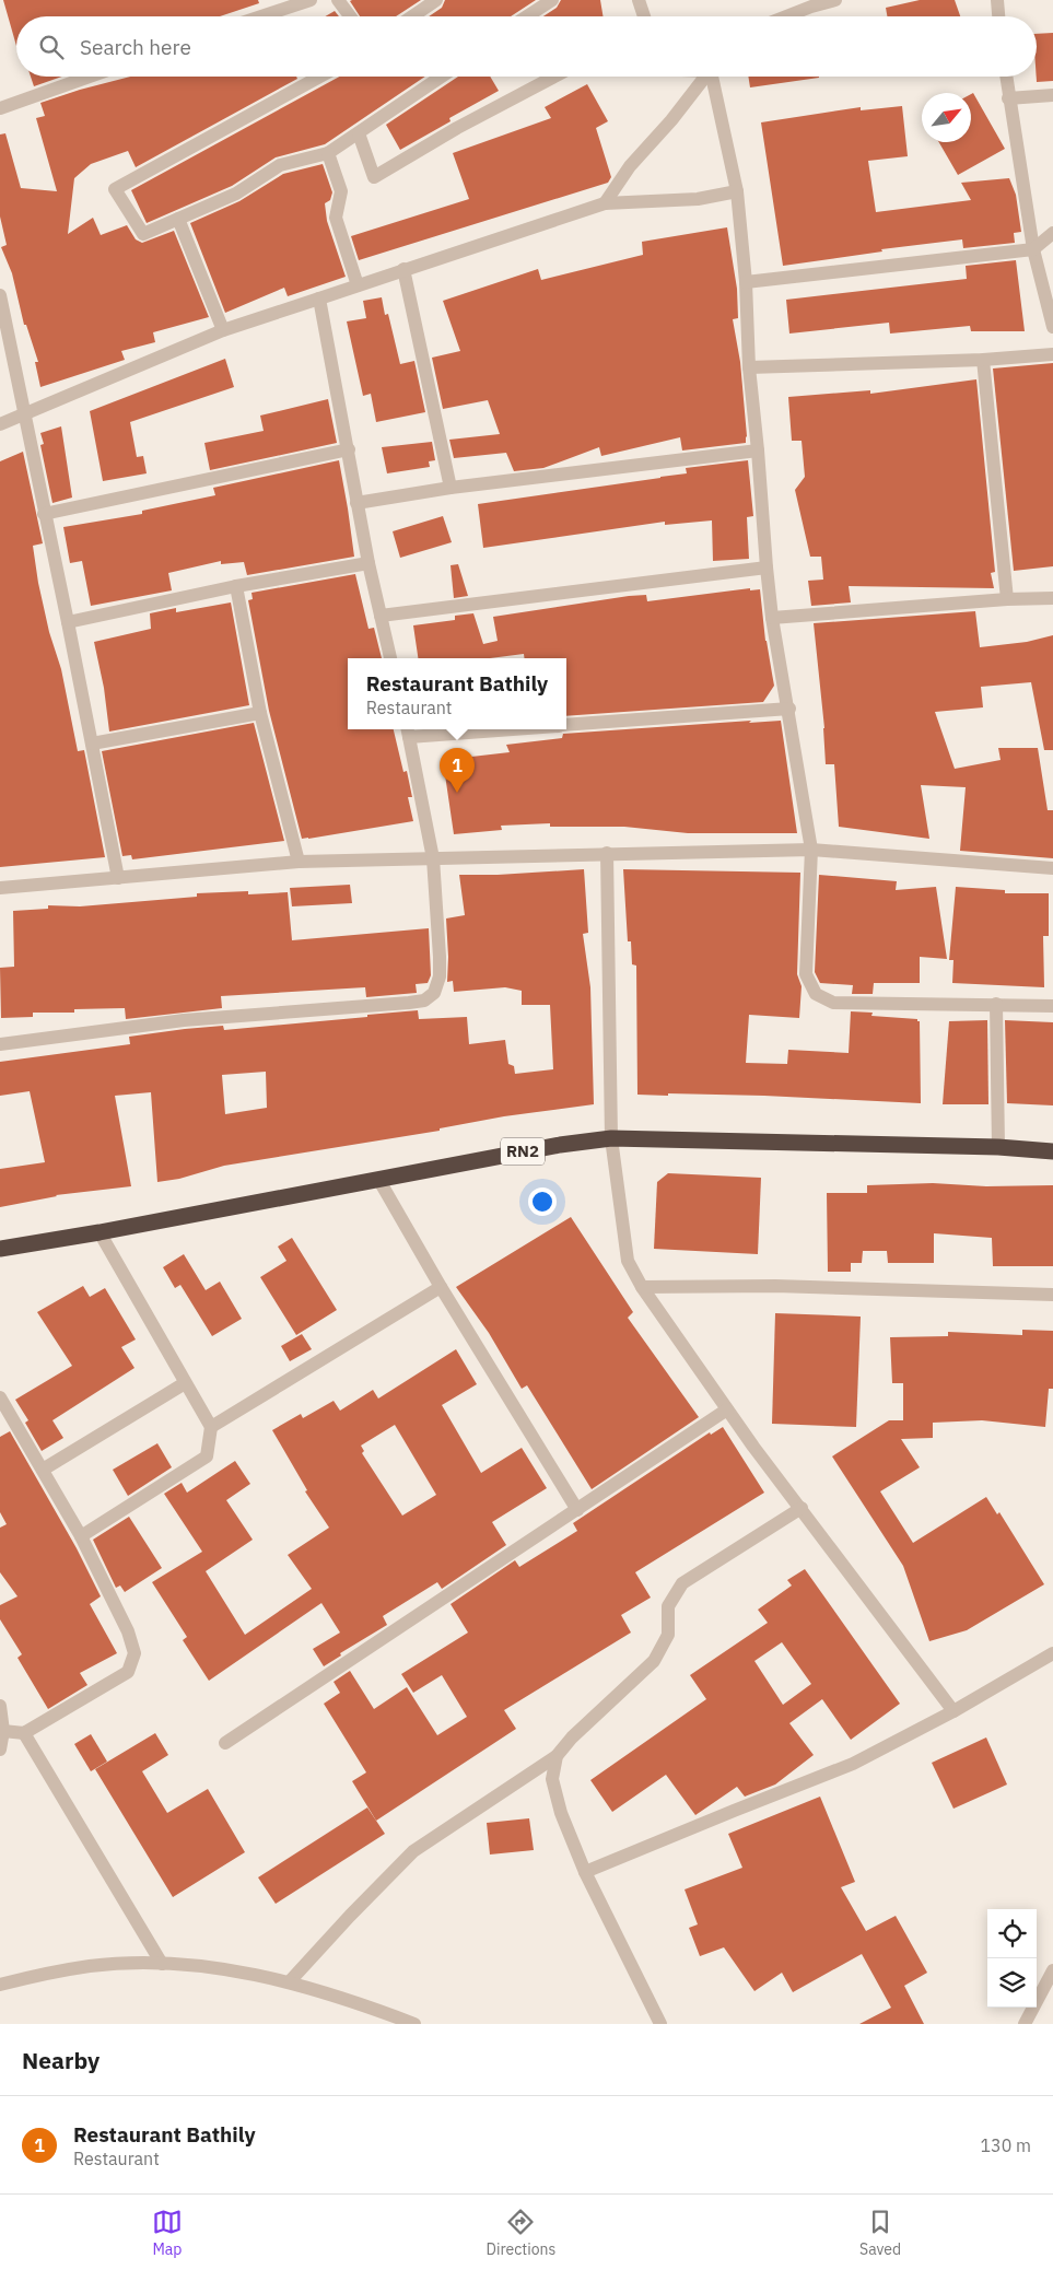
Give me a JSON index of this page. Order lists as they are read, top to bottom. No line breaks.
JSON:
{"streets":{"highway":["RN2"]},"north":"top right","page":{"search":"Search here","popup":["Restaurant Bathily","Restaurant"],"pins":"1","heading":"Nearby","list":[{"mark":"1","name":"Restaurant Bathily","note":"Restaurant","value":"130 m"}],"nav":["Map","Directions","Saved"]}}
